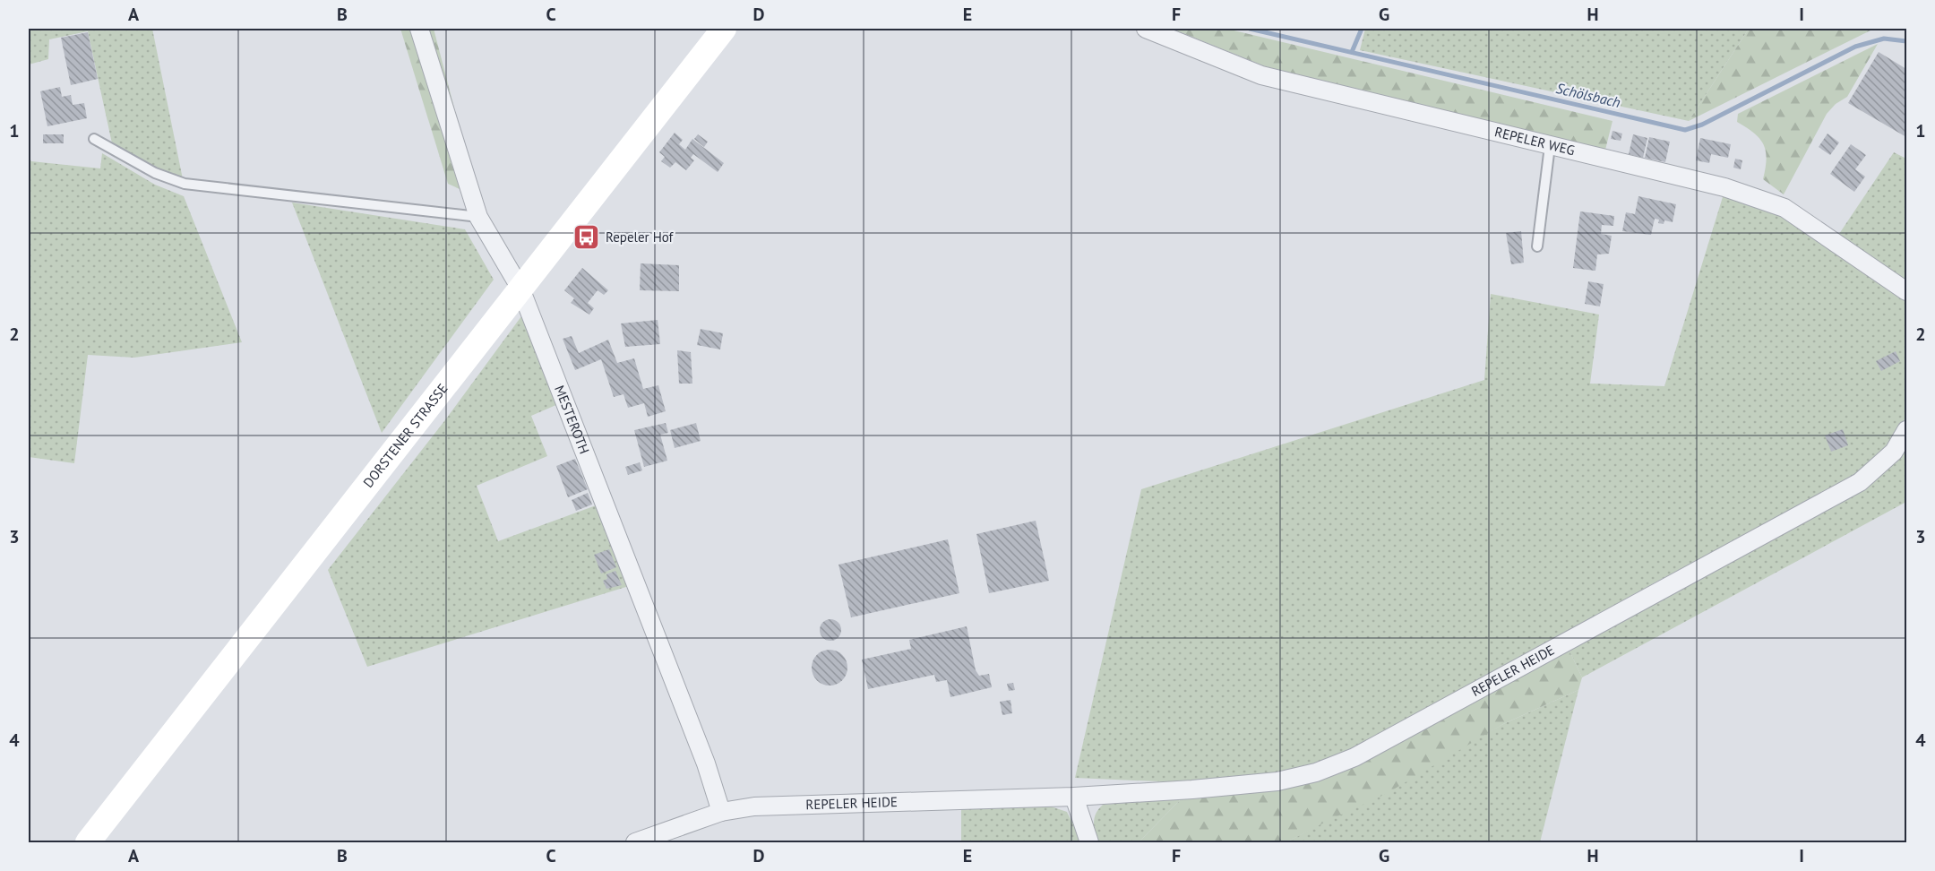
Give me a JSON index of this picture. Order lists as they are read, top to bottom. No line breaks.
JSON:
{"streets":{"main road":["DORSTENER STRASSE"],"street":["REPELER WEG","MESTEROTH","REPELER HEIDE"]},"crossings":[["MESTEROTH","DORSTENER STRASSE"],["MESTEROTH","REPELER HEIDE"]],"water":["Schölsbach"],"places":{"bus stop":["Repeler Hof"]},"grid":{"columns":["A","B","C","D","E","F","G","H","I"],"rows":["1","2","3","4"]}}
